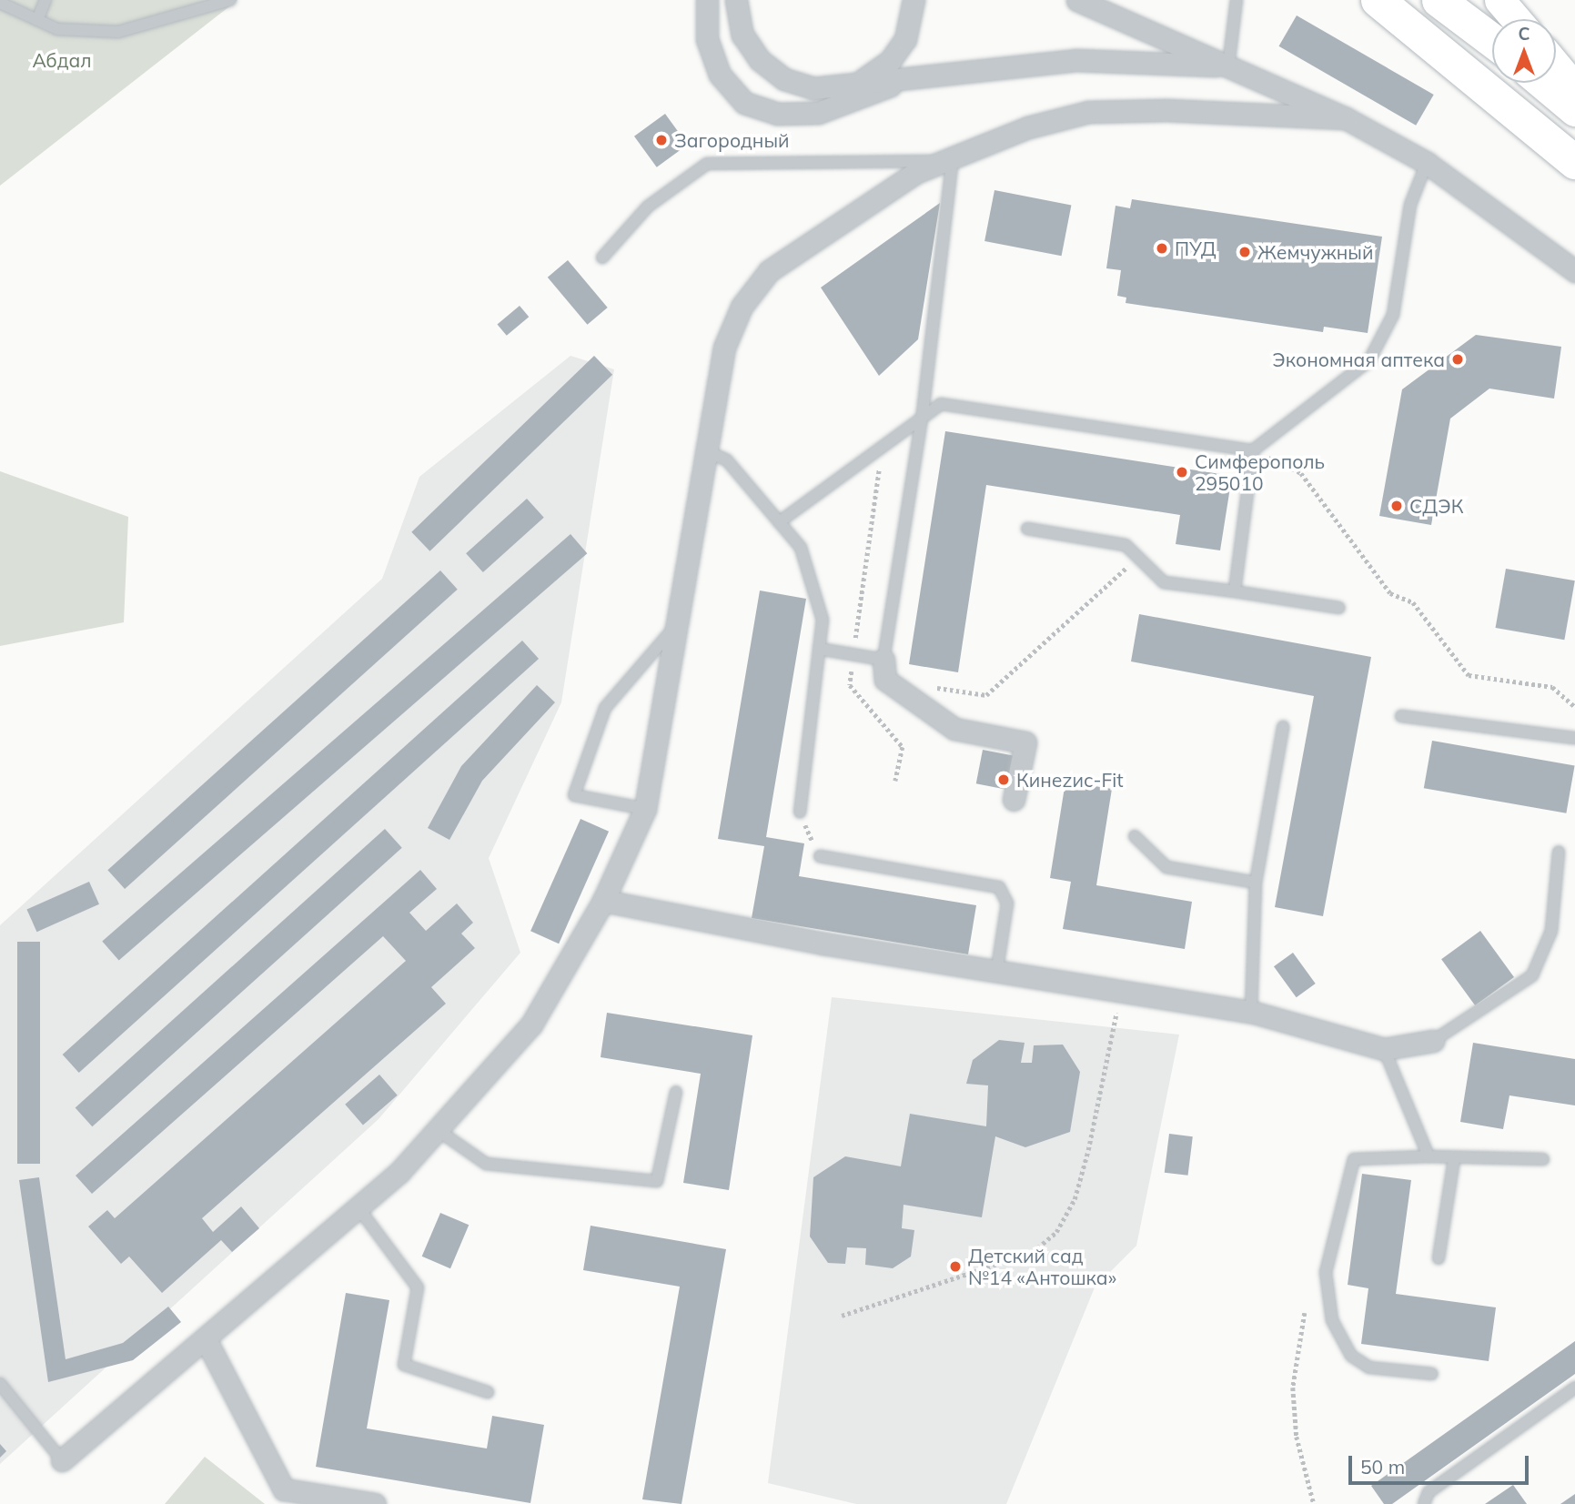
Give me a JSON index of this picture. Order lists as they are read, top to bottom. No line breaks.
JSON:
{"parks":["Абдал"],"places":["Загородный","ПУД","Жемчужный","Экономная аптека","Симферополь 295010","СДЭК","Кинеzис-Fit","Детский сад №14 «Антошка»"],"scale_bar":"50 m","north":"top"}
